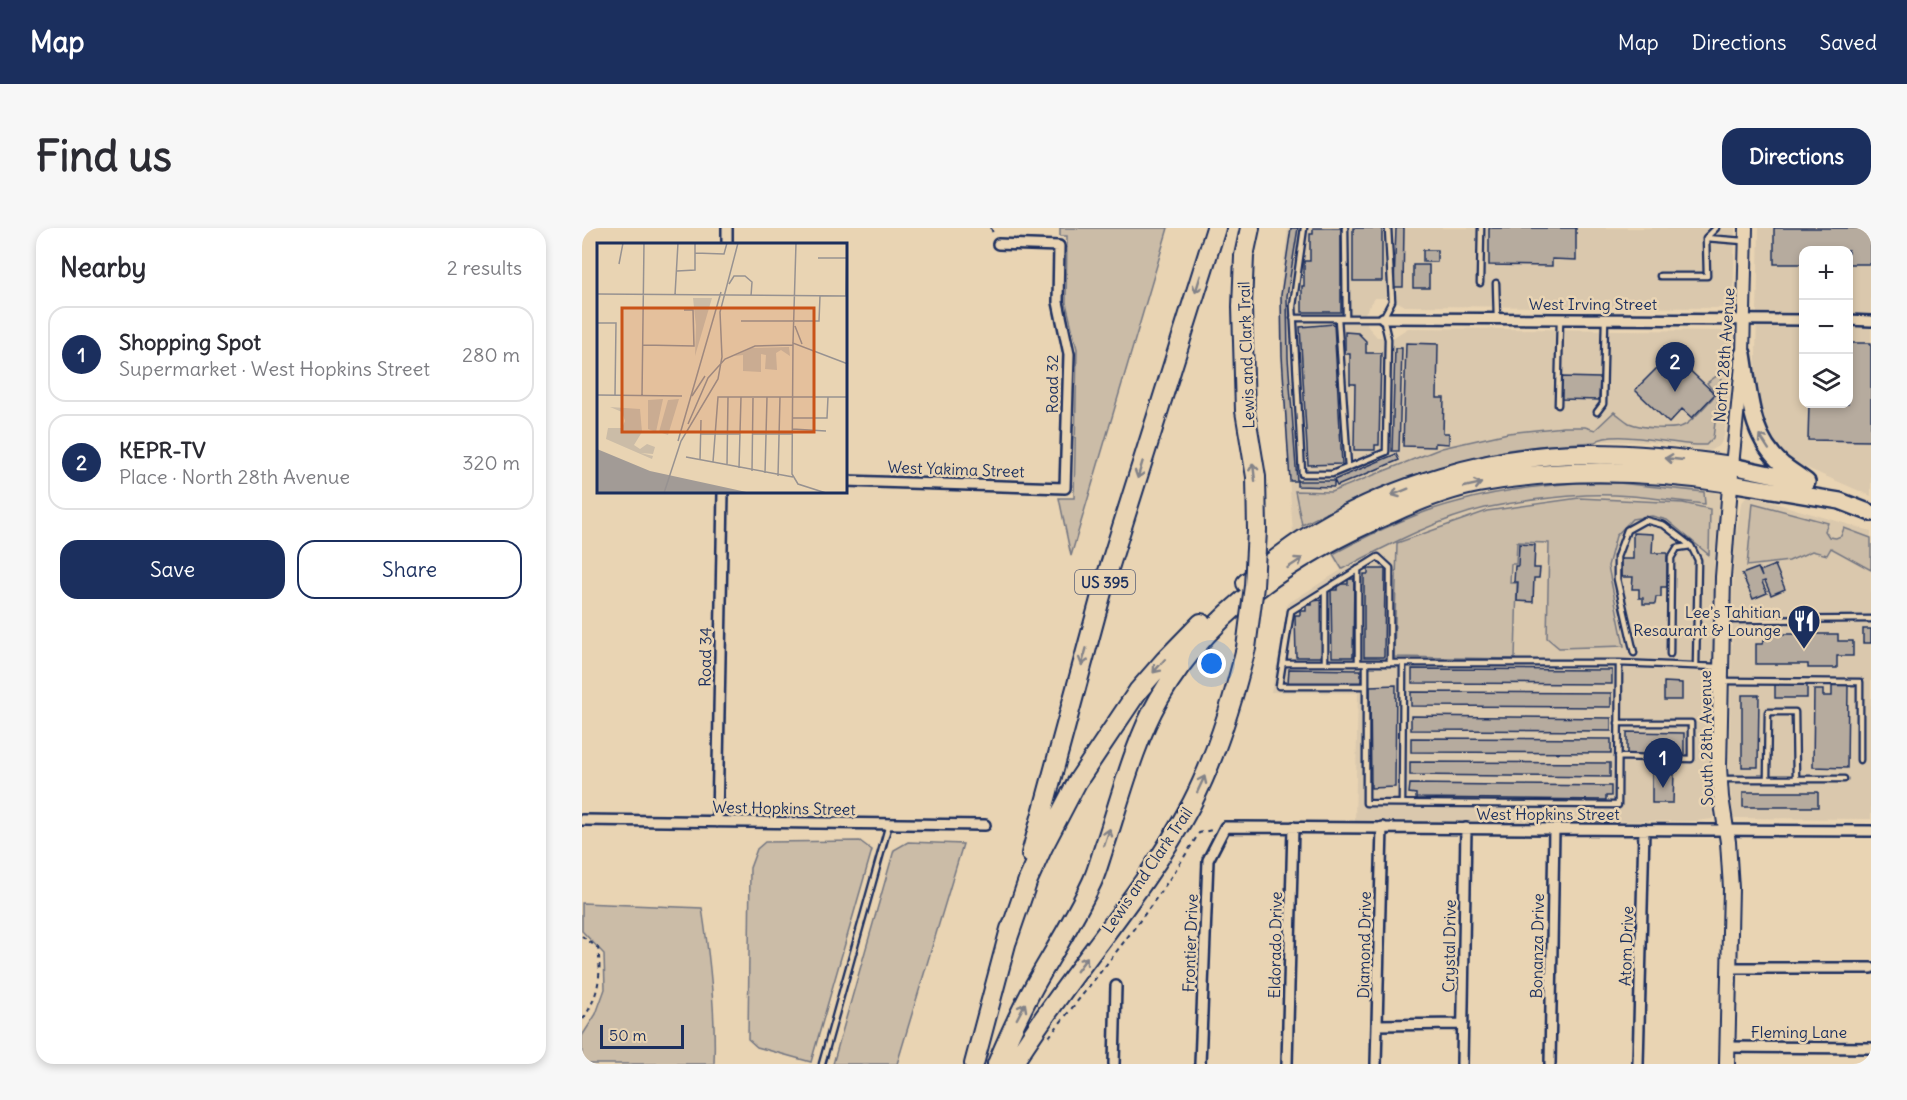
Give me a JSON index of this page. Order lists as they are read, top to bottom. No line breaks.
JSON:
{"streets":{"highway":["Lewis and Clark Trail","US 395"],"main road":["South 28th Avenue"],"street":["West Irving Street","North 28th Avenue","Road 32","West Yakima Street","Road 34","West Hopkins Street","Frontier Drive","Eldorado Drive","Diamond Drive","Crystal Drive","Bonanza Drive","Atom Drive","Fleming Lane"]},"crossings":[["West Irving Street","North 28th Avenue"],["North 28th Avenue","South 28th Avenue"],["Road 32","West Yakima Street"],["Road 34","West Hopkins Street"],["South 28th Avenue","West Hopkins Street"],["South 28th Avenue","Fleming Lane"],["West Hopkins Street","Frontier Drive"],["West Hopkins Street","Eldorado Drive"],["West Hopkins Street","Diamond Drive"],["West Hopkins Street","Crystal Drive"],["West Hopkins Street","Bonanza Drive"],["West Hopkins Street","Atom Drive"]],"places":{"restaurant":["Lee's Tahitian Resaurant & Lounge"]},"scale_bar":"50 m","page":{"header":"Map","nav":["Map","Directions","Saved"],"buttons":["Directions",["Save","Share"]],"title":"Find us","heading":["Nearby","2 results"],"map_buttons":["+","−"],"list":[{"mark":"1","name":"Shopping Spot","note":"Supermarket · West Hopkins Street","value":"280 m"},{"mark":"2","name":"KEPR-TV","note":"Place · North 28th Avenue","value":"320 m"}],"pins":["2","1"],"scale":"50 m"}}
